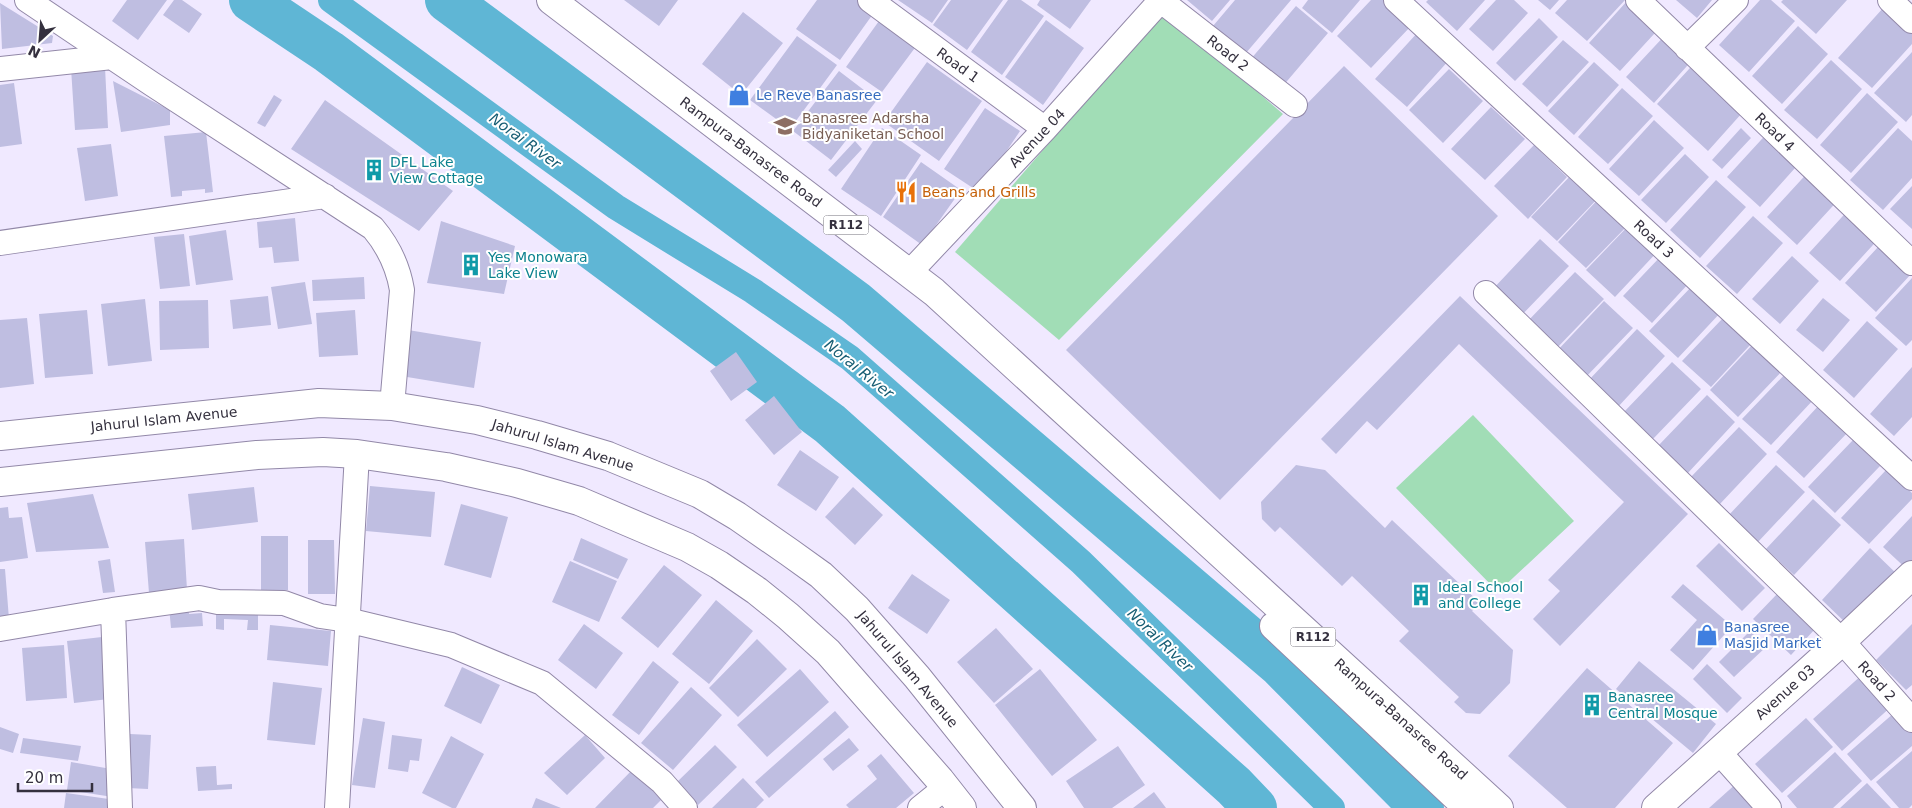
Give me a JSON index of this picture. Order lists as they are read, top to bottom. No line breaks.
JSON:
{"streets":{"street":["Road 2","Road 1","Road 4","Avenue 04","Rampura-Banasree Road","R112","Road 3","Jahurul Islam Avenue","Avenue 03"]},"crossings":[["Road 2","Avenue 04"],["Road 2","Avenue 03"],["Road 1","Avenue 04"],["Avenue 04","Rampura-Banasree Road"]],"water":["Norai River"],"places":{"shop":["Le Reve Banasree","Banasree Masjid Market"],"school or university":["Banasree Adarsha Bidyaniketan School"],"building":["DFL Lake View Cottage","Yes Monowara Lake View","Ideal School and College","Banasree Central Mosque"],"restaurant":["Beans and Grills"]},"scale_bar":"20 m","north":"bottom left"}
